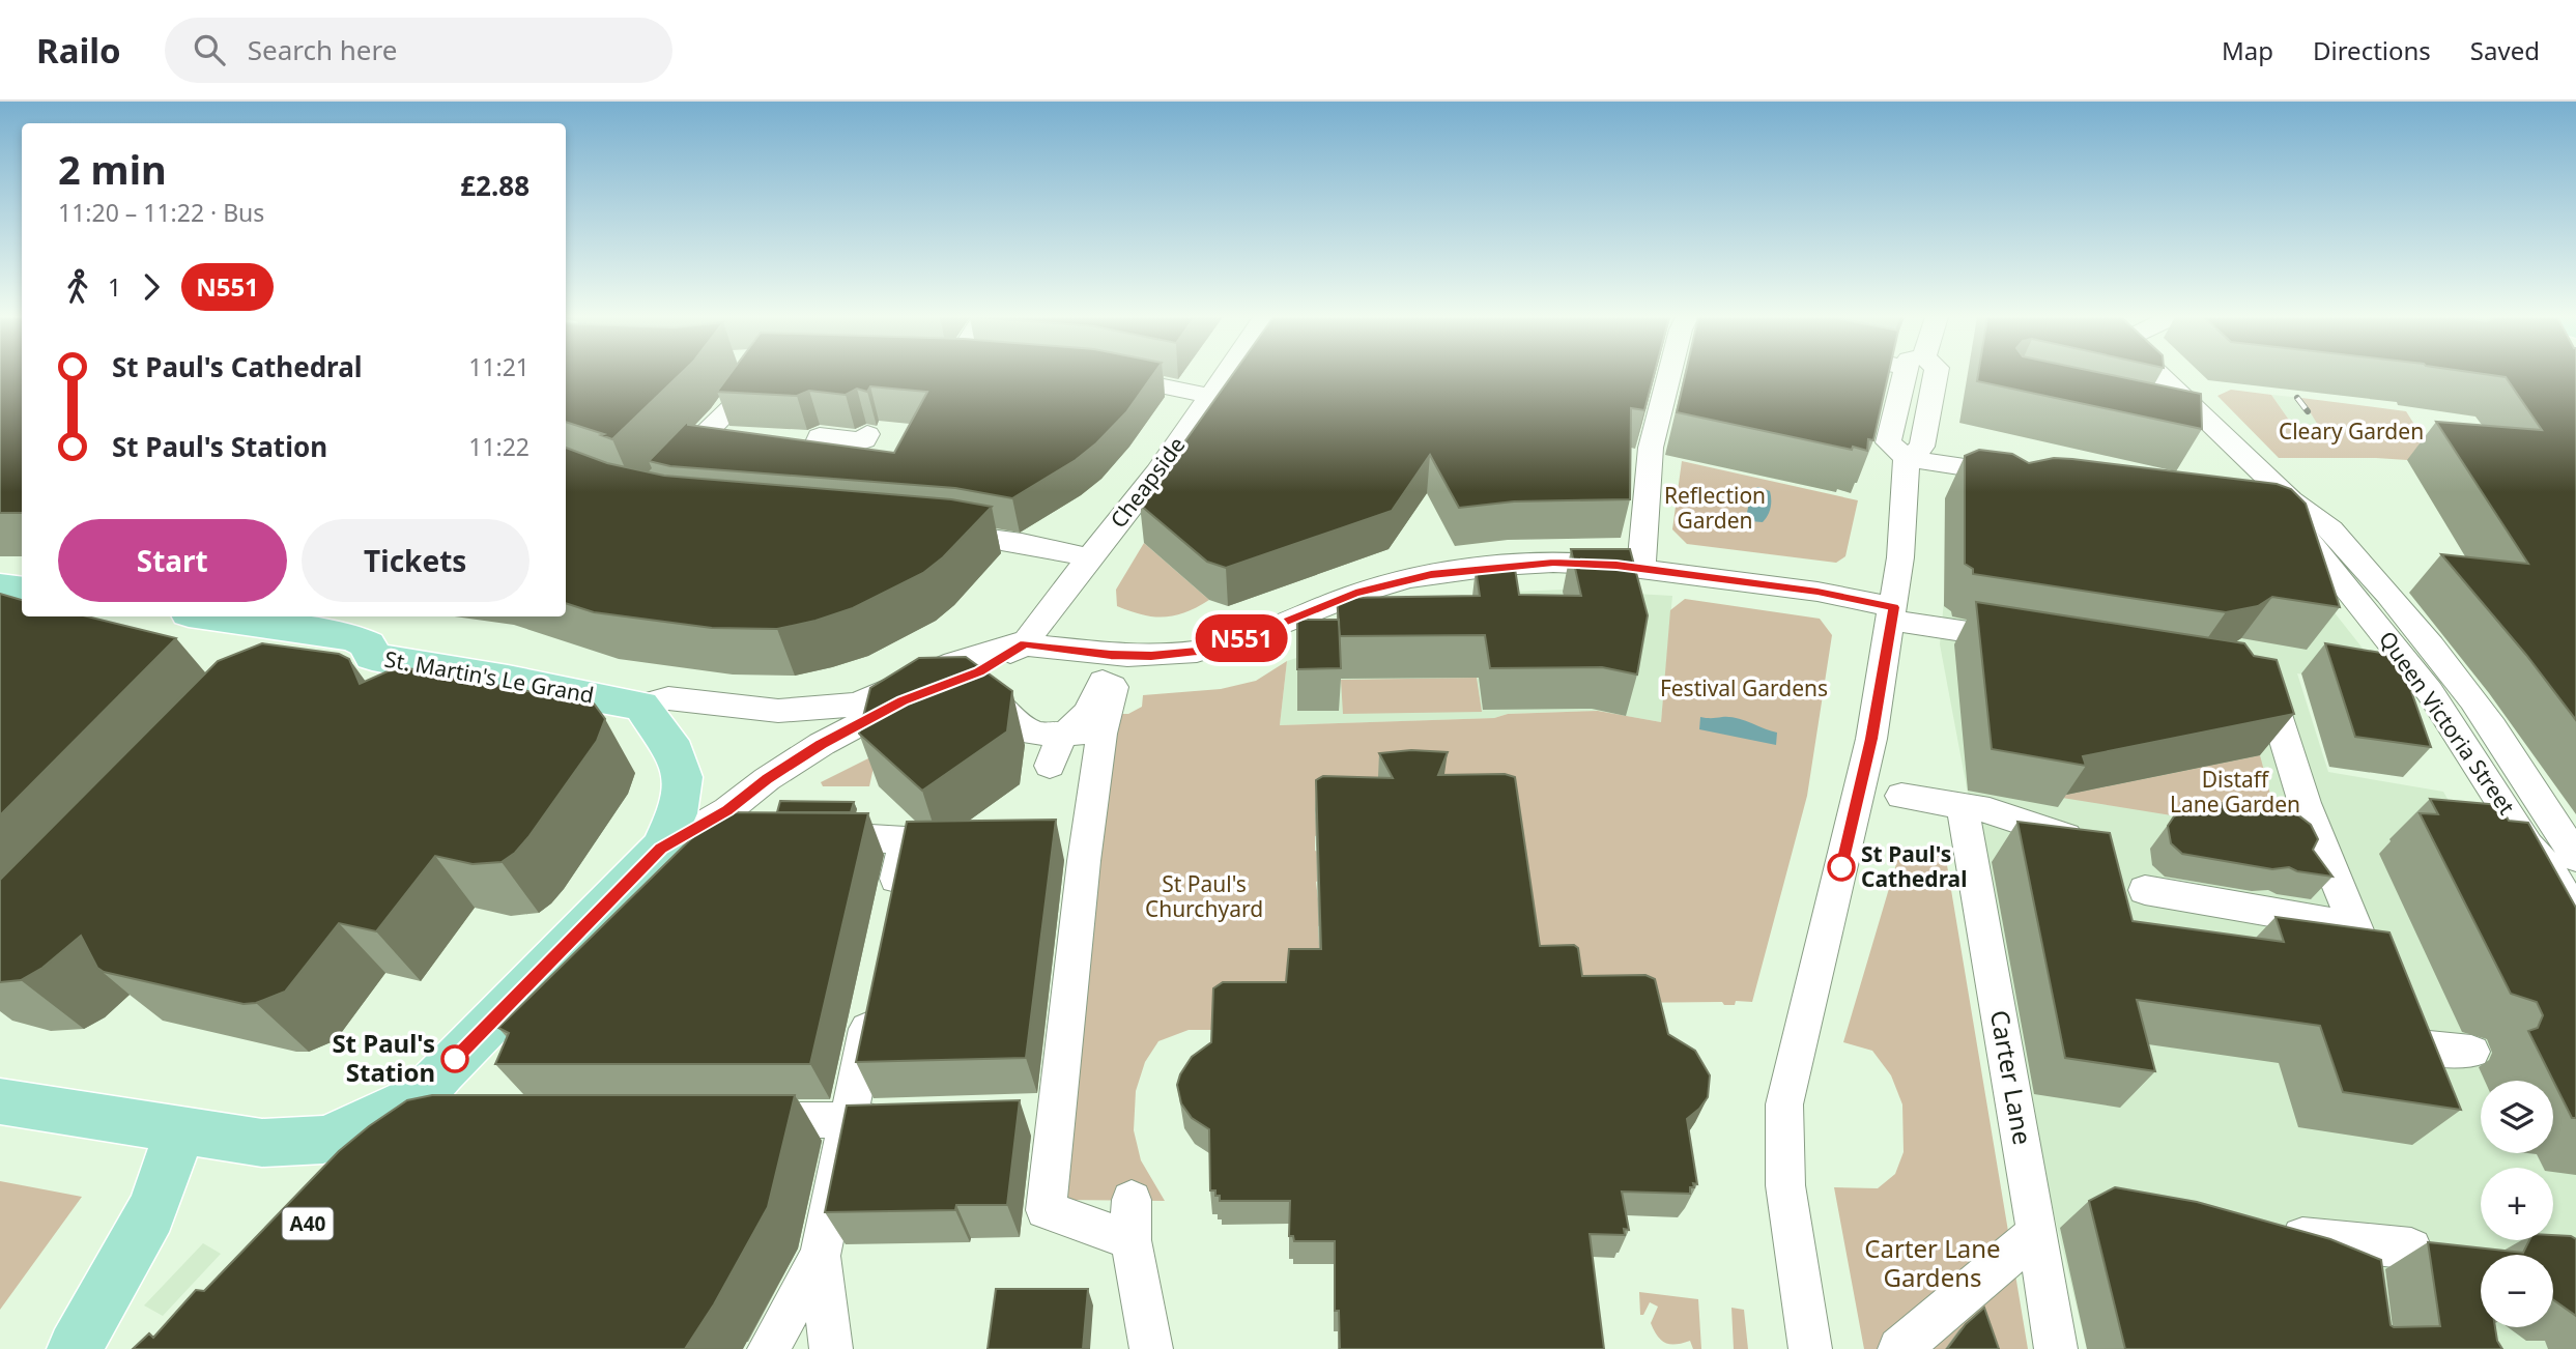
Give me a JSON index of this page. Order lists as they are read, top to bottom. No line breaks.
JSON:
{"streets":{"main road":["St. Martin's Le Grand"],"street":["Cheapside","Queen Victoria Street","Carter Lane"]},"parks":["Cleary Garden","Reflection Garden","Festival Gardens","Distaff Lane Garden","St Paul's Churchyard","Carter Lane Gardens"],"places":["St Paul's Cathedral","St Paul's Station"],"lines":["bus line N551"],"page":{"header":"Railo","search":"Search here","nav":["Map","Directions","Saved"],"on_map":"N551","heading":["2 min","11:20 – 11:22 · Bus","£2.88"],"legs":["1","N551"],"list":[{"name":"St Paul's Cathedral","value":"11:21"},{"name":"St Paul's Station","value":"11:22"}],"buttons":["Start","Tickets"],"map_buttons":["+","−"]}}
